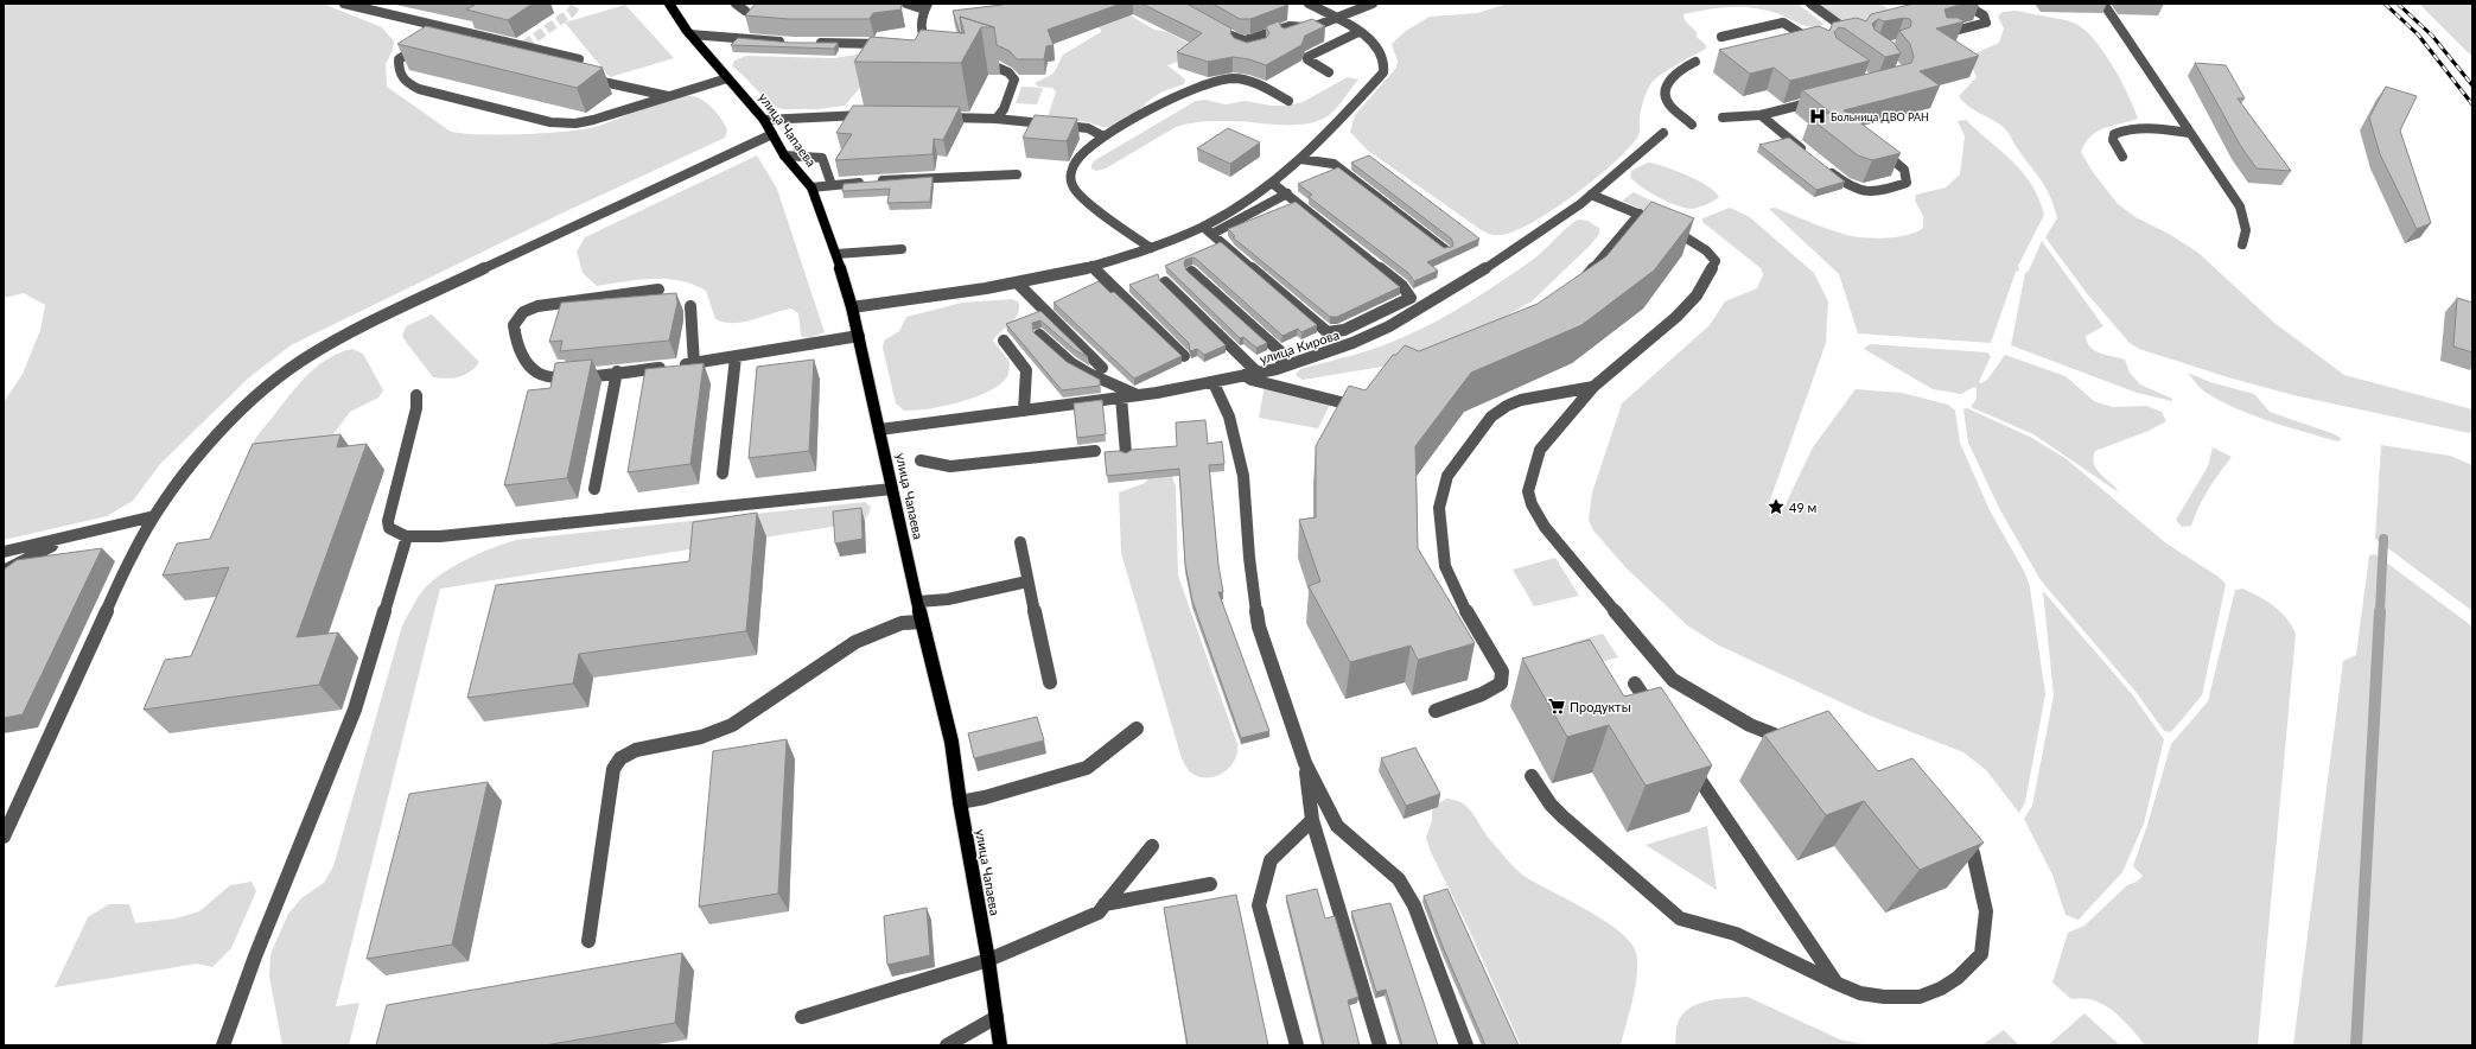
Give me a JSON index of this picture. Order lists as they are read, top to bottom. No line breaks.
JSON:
{"streets":{"main road":["улица Чапаева"],"street":["улица Кирова"]},"crossings":[["улица Чапаева","улица Кирова"]],"places":{"hospital":["Больница ДВО РАН"],"place":["49 м"],"supermarket":["Продукты"]}}
